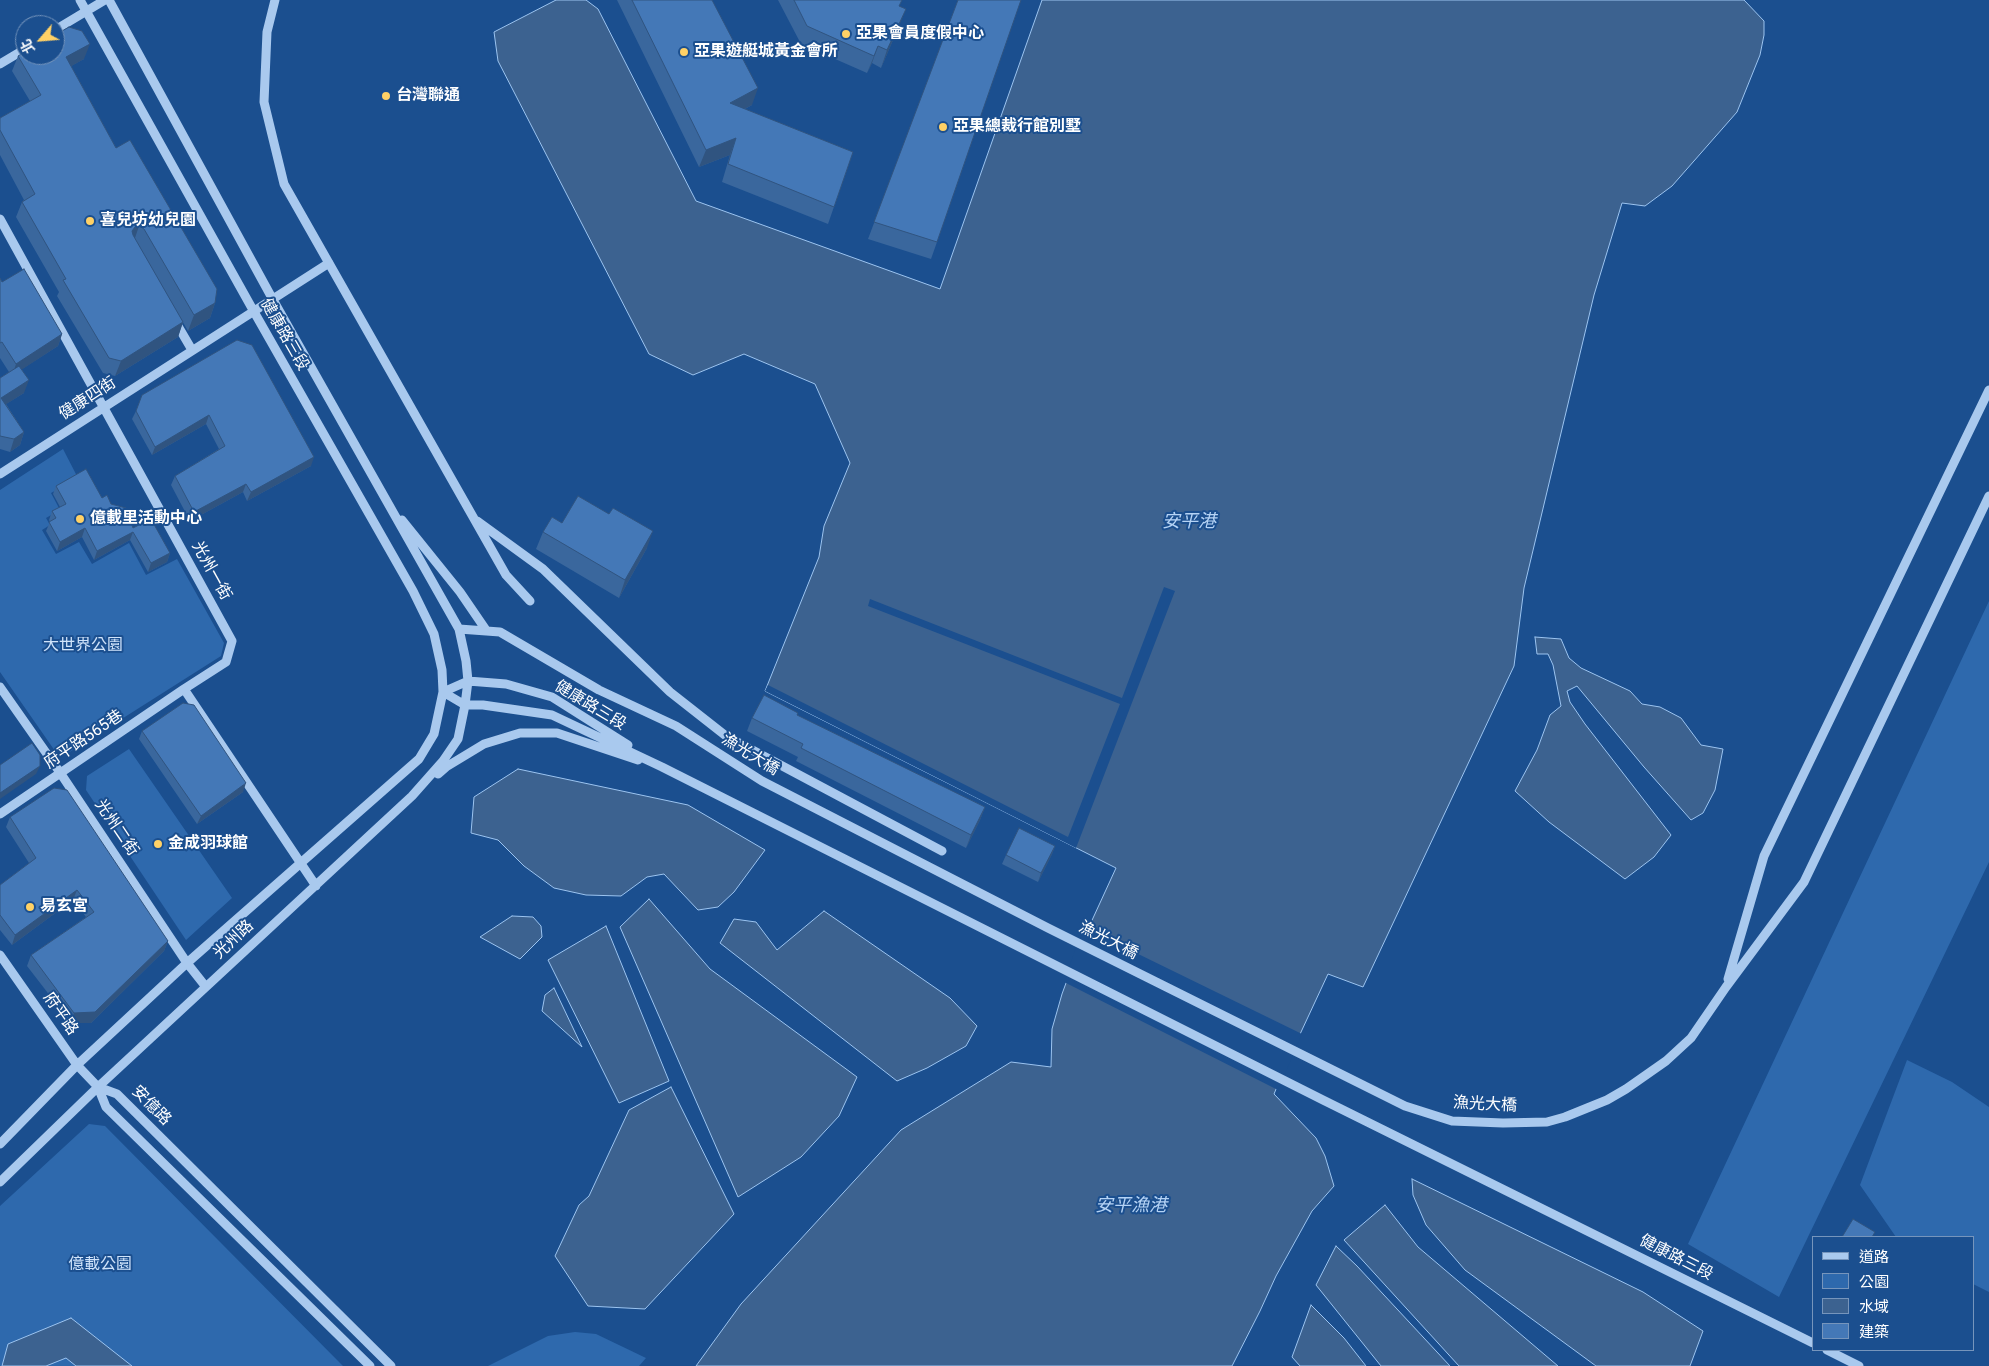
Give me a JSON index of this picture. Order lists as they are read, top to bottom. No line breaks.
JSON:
{"streets":{"street":["健康路三段","健康四街","光州一街","府平路565巷","漁光大橋","光州二街","光州路","府平路","安億路"]},"crossings":[["健康路三段","健康四街"],["健康路三段","漁光大橋"],["健康路三段","光州路"],["健康四街","光州一街"],["光州一街","府平路565巷"],["府平路565巷","光州二街"],["光州二街","光州路"],["光州路","府平路"],["光州路","安億路"],["府平路","安億路"]],"water":["安平港","安平漁港"],"parks":["大世界公園","億載公園"],"places":["亞果會員度假中心","亞果遊艇城黃金會所","台灣聯通","亞果總裁行館別墅","喜兒坊幼兒園","億載里活動中心","金成羽球館","易玄宮"],"legend":["道路","公園","水域","建築"],"north":"bottom left"}
